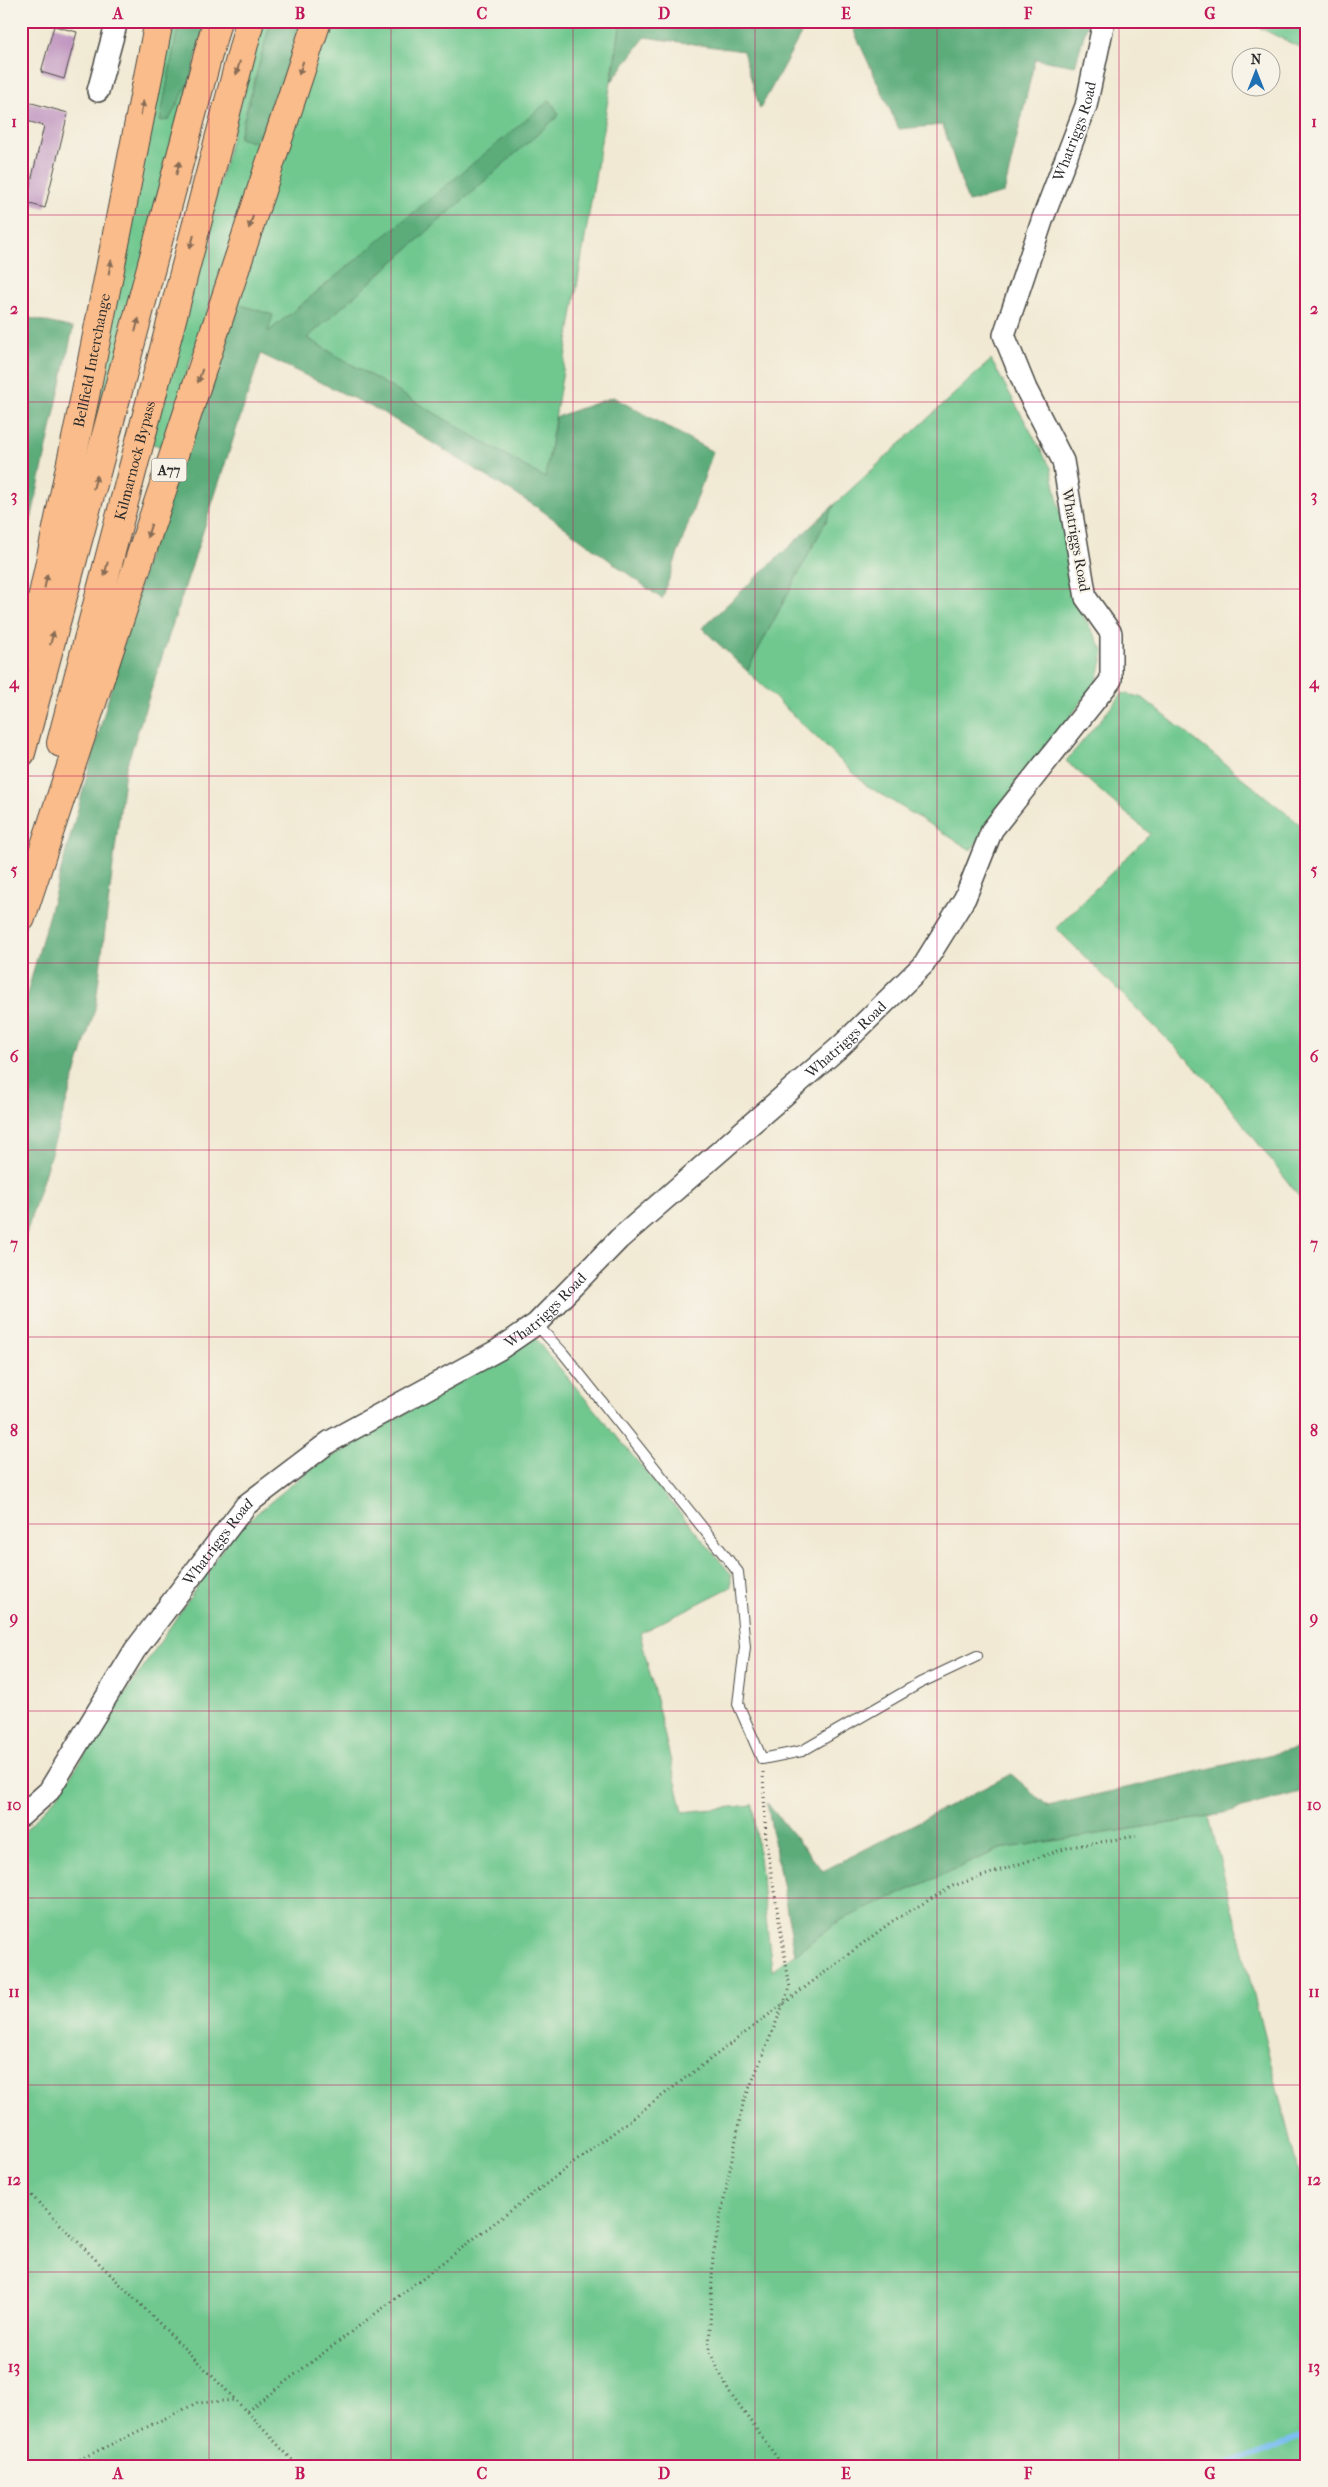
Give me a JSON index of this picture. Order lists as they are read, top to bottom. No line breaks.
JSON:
{"streets":{"highway":["Bellfield Interchange","Kilmarnock Bypass","A77"],"street":["Whatriggs Road"]},"north":"top","grid":{"columns":["A","B","C","D","E","F","G"],"rows":["1","2","3","4","5","6","7","8","9","10","11","12","13"]}}
